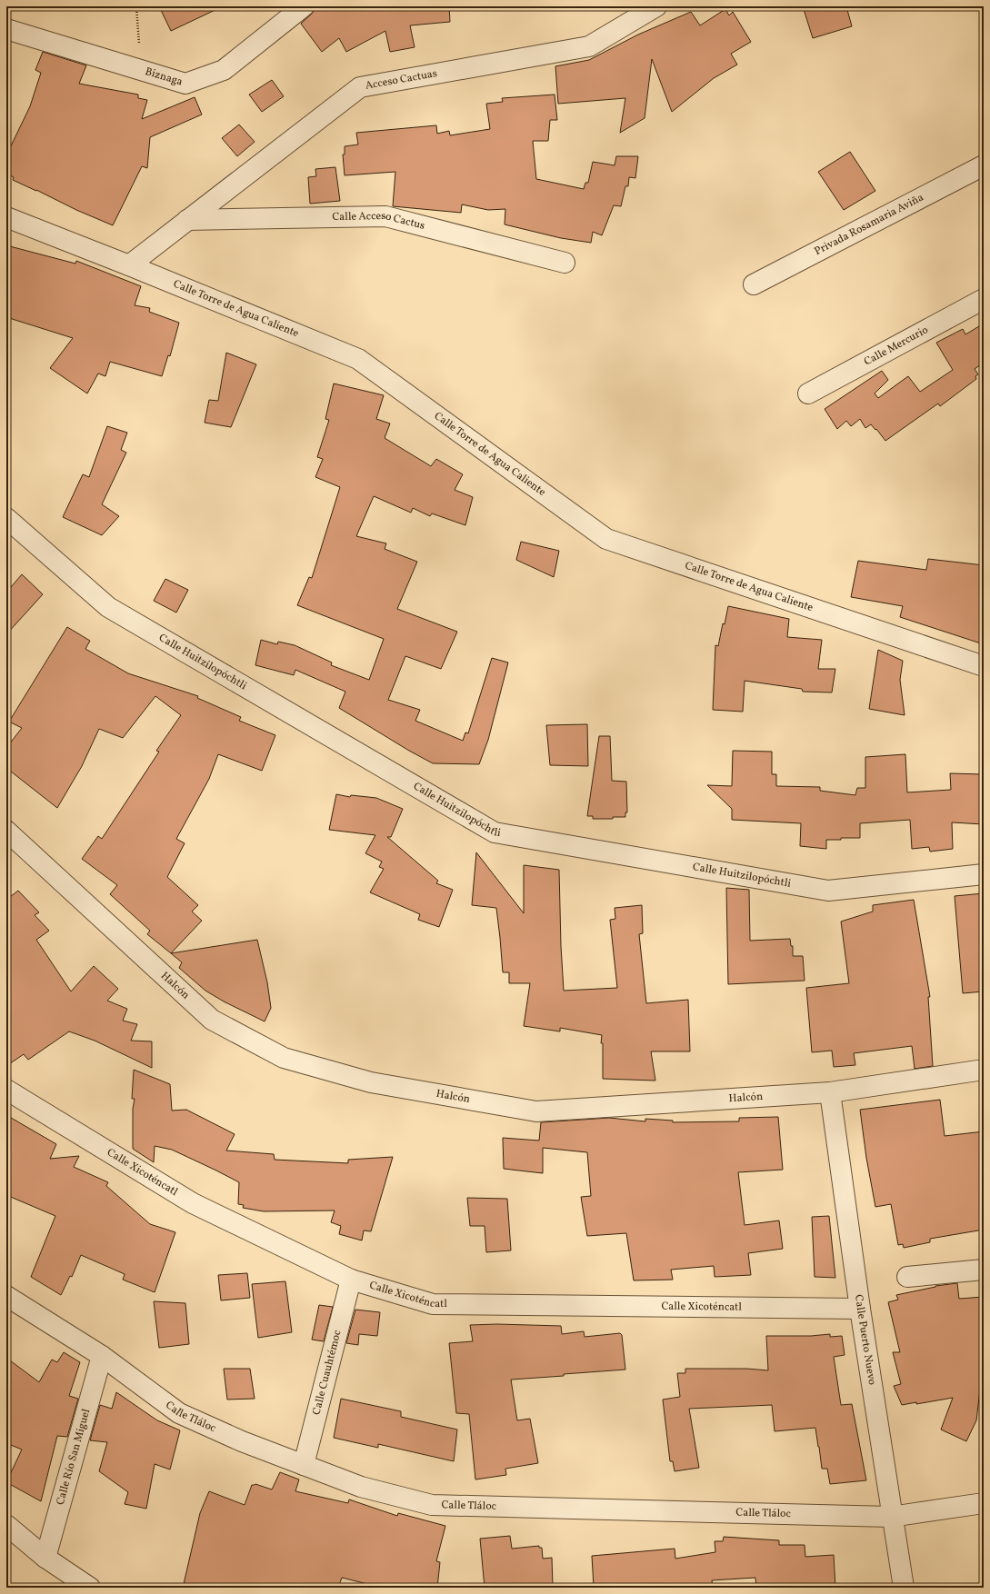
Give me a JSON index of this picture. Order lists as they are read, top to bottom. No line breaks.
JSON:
{"streets":{"street":["Biznaga","Acceso Cactuas","Calle Acceso Cactus","Privada Rosamaria Aviña","Calle Torre de Agua Caliente","Calle Mercurio","Calle Huitzilopóchtli","Halcón","Calle Xicoténcatl","Calle Puerto Nuevo","Calle Cuauhtémoc","Calle Tláloc","Calle Río San Miguel"]},"crossings":[["Acceso Cactuas","Calle Acceso Cactus"],["Acceso Cactuas","Calle Torre de Agua Caliente"],["Halcón","Calle Puerto Nuevo"],["Calle Xicoténcatl","Calle Puerto Nuevo"],["Calle Xicoténcatl","Calle Cuauhtémoc"],["Calle Puerto Nuevo","Calle Tláloc"],["Calle Cuauhtémoc","Calle Tláloc"],["Calle Tláloc","Calle Río San Miguel"]]}
